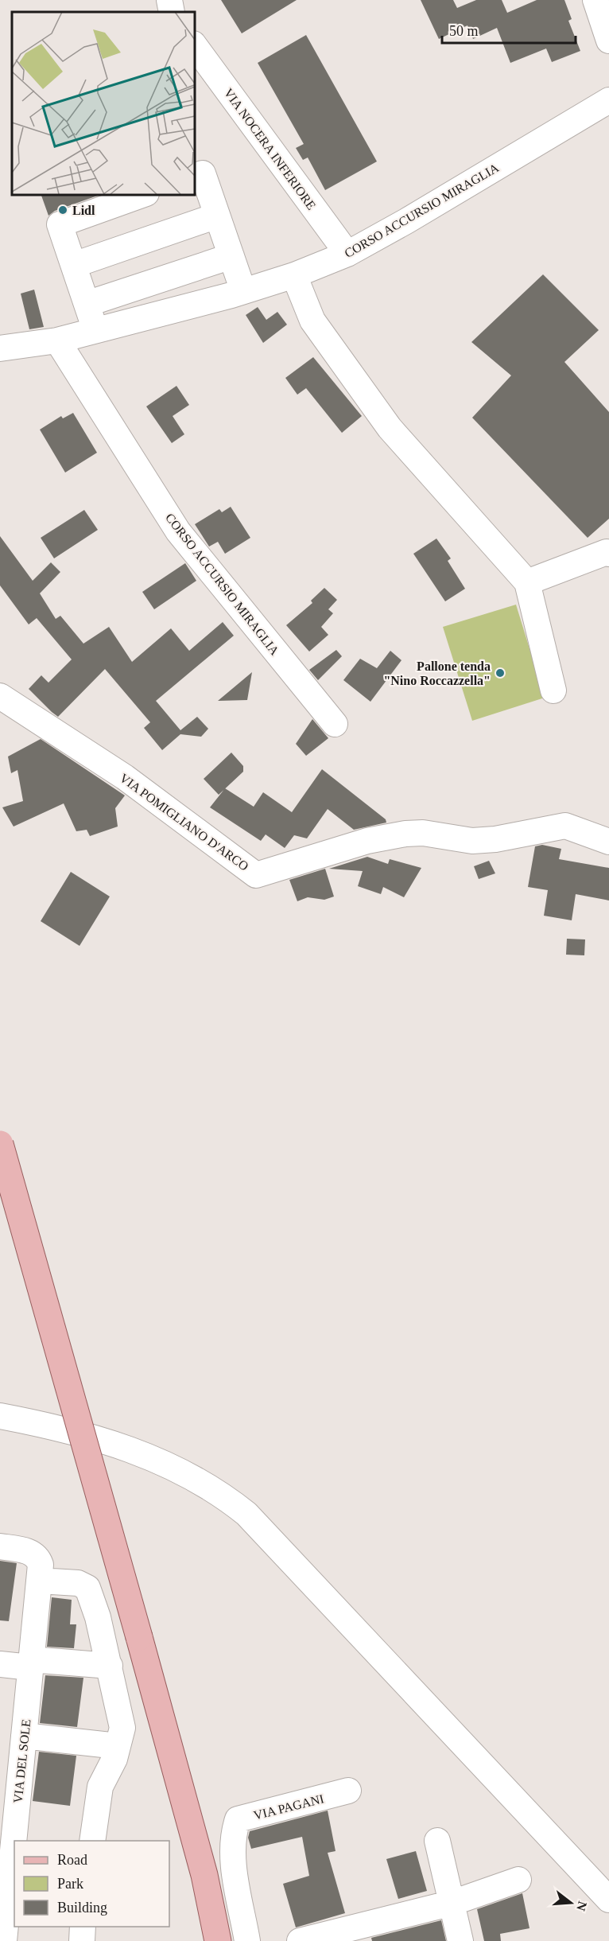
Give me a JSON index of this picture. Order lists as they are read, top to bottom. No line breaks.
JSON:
{"streets":{"street":["VIA NOCERA INFERIORE","CORSO ACCURSIO MIRAGLIA","VIA POMIGLIANO D'ARCO","VIA DEL SOLE","VIA PAGANI"]},"crossings":[["VIA NOCERA INFERIORE","CORSO ACCURSIO MIRAGLIA"]],"places":["Lidl","Pallone tenda \"Nino Roccazzella\""],"legend":["Road","Park","Building"],"scale_bar":"50 m","north":"right"}
